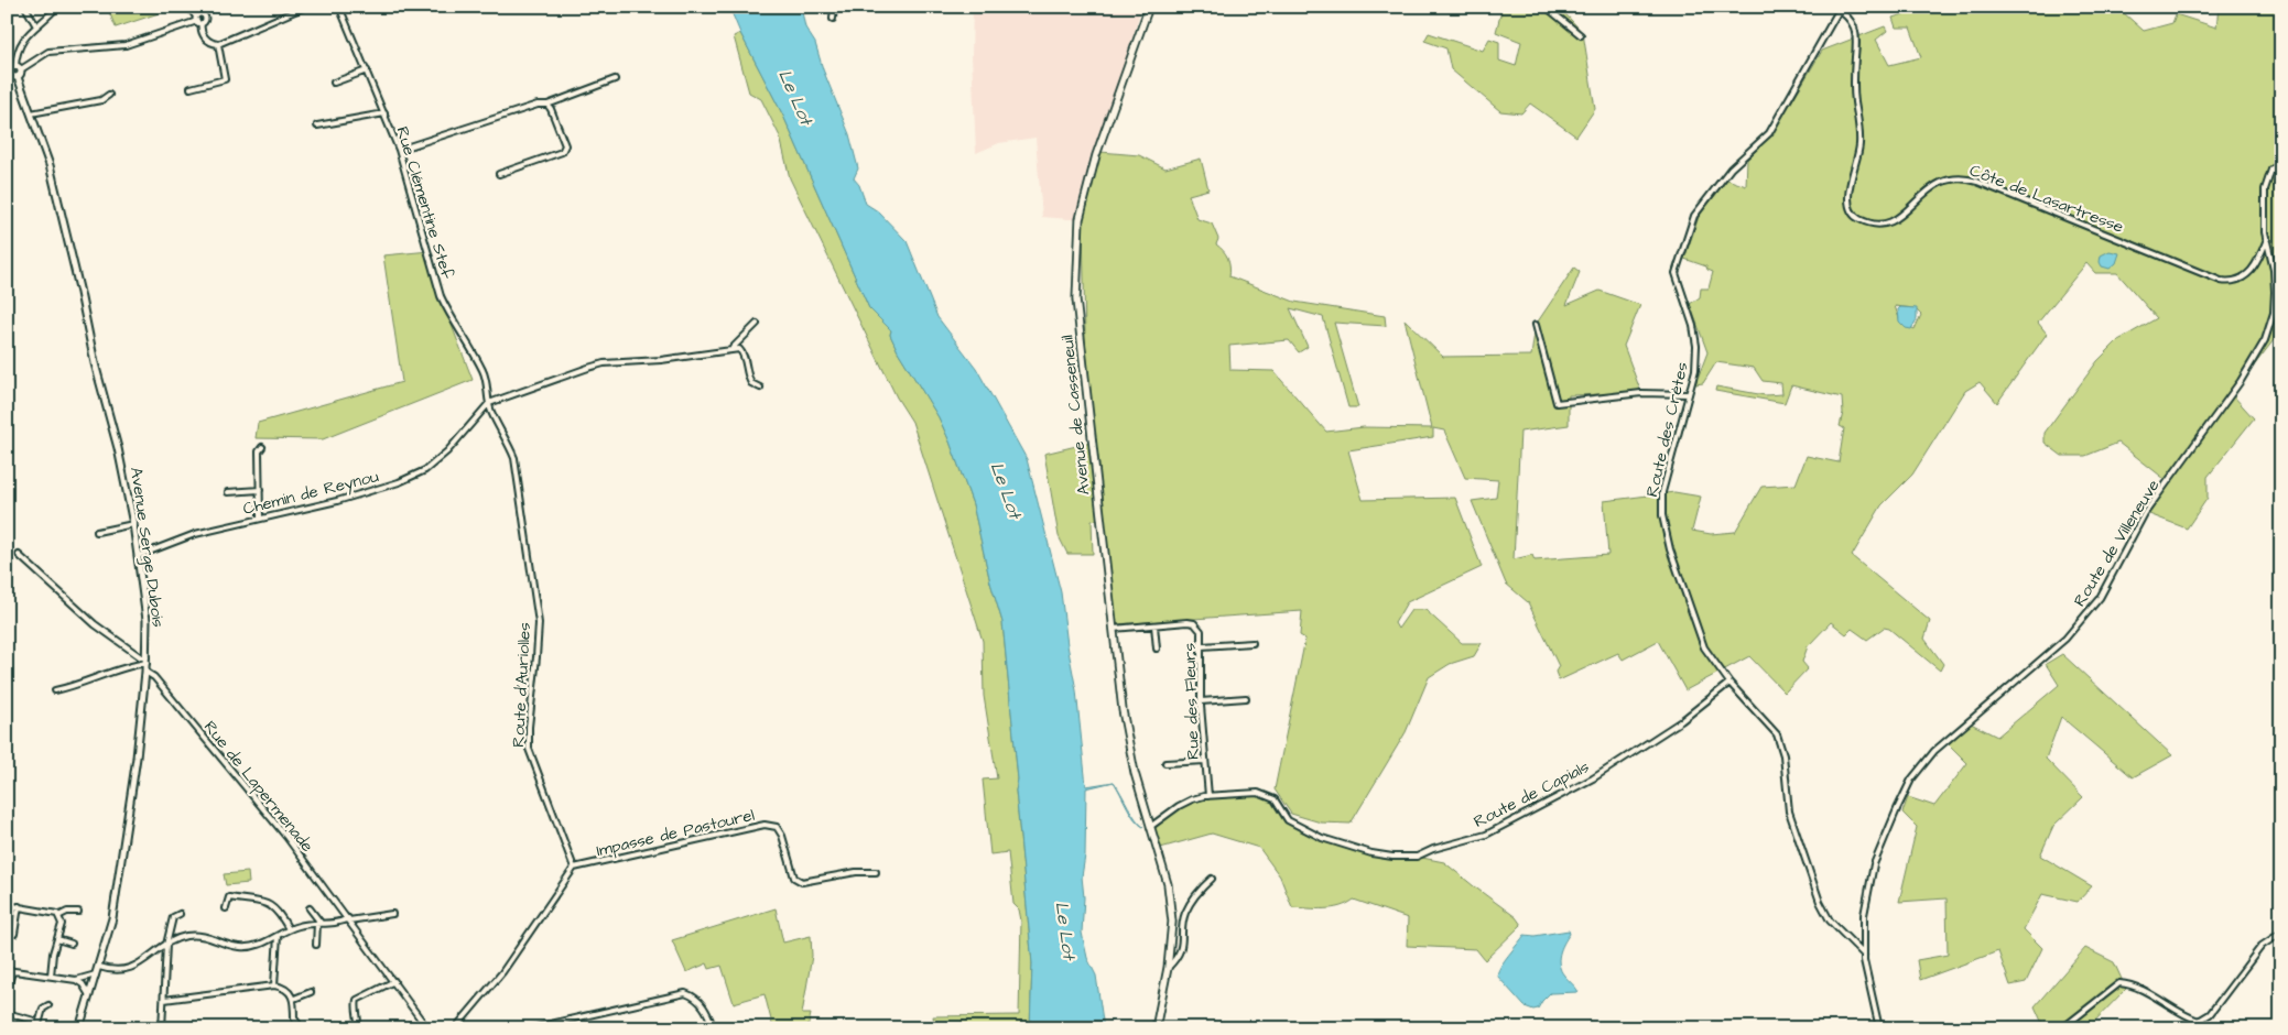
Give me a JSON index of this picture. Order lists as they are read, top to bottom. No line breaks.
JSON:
{"streets":{"main road":["Avenue de Casseneuil"],"street":["Côte de Lasartresse","Rue Clémentine Stef","Route des Crètes","Chemin de Reynou","Route de Villeneuve","Avenue Serge Dubois","Route d'Auriolles","Rue des Fleurs","Rue de Lapermenade","Route de Capials","Impasse de Pastourel"]},"crossings":[["Côte de Lasartresse","Route des Crètes"],["Côte de Lasartresse","Route de Villeneuve"],["Rue Clémentine Stef","Chemin de Reynou"],["Rue Clémentine Stef","Route d'Auriolles"],["Avenue de Casseneuil","Rue des Fleurs"],["Avenue de Casseneuil","Route de Capials"],["Route des Crètes","Route de Villeneuve"],["Route des Crètes","Route de Capials"],["Chemin de Reynou","Avenue Serge Dubois"],["Chemin de Reynou","Route d'Auriolles"],["Avenue Serge Dubois","Rue de Lapermenade"],["Route d'Auriolles","Impasse de Pastourel"],["Rue des Fleurs","Route de Capials"]],"water":["Le Lot"]}
